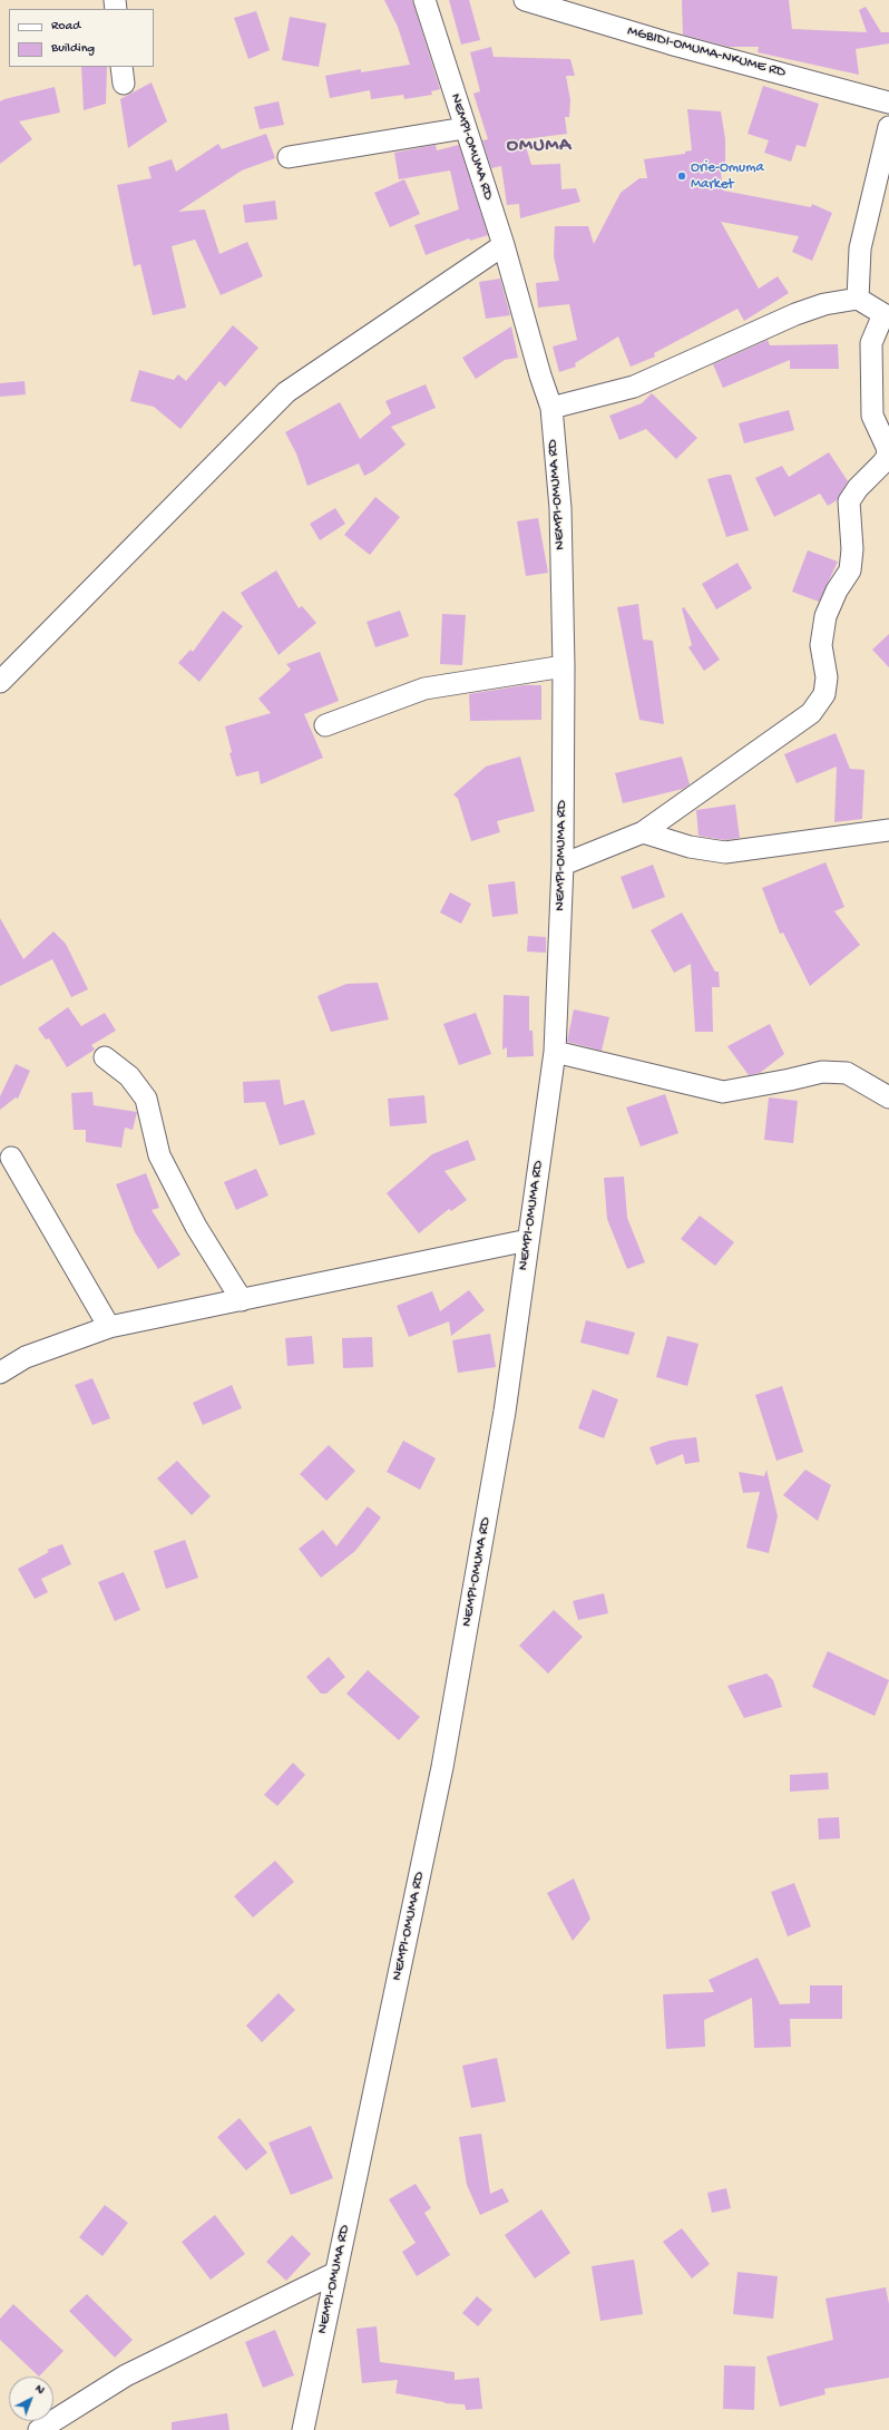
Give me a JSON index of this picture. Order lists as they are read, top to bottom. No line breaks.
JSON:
{"streets":{"street":["MGBIDI-OMUMA-NKUME RD","NEMPI-OMUMA RD"]},"districts":["OMUMA"],"places":["Orie-Omuma Market"],"legend":["Road","Building"],"north":"top right"}
